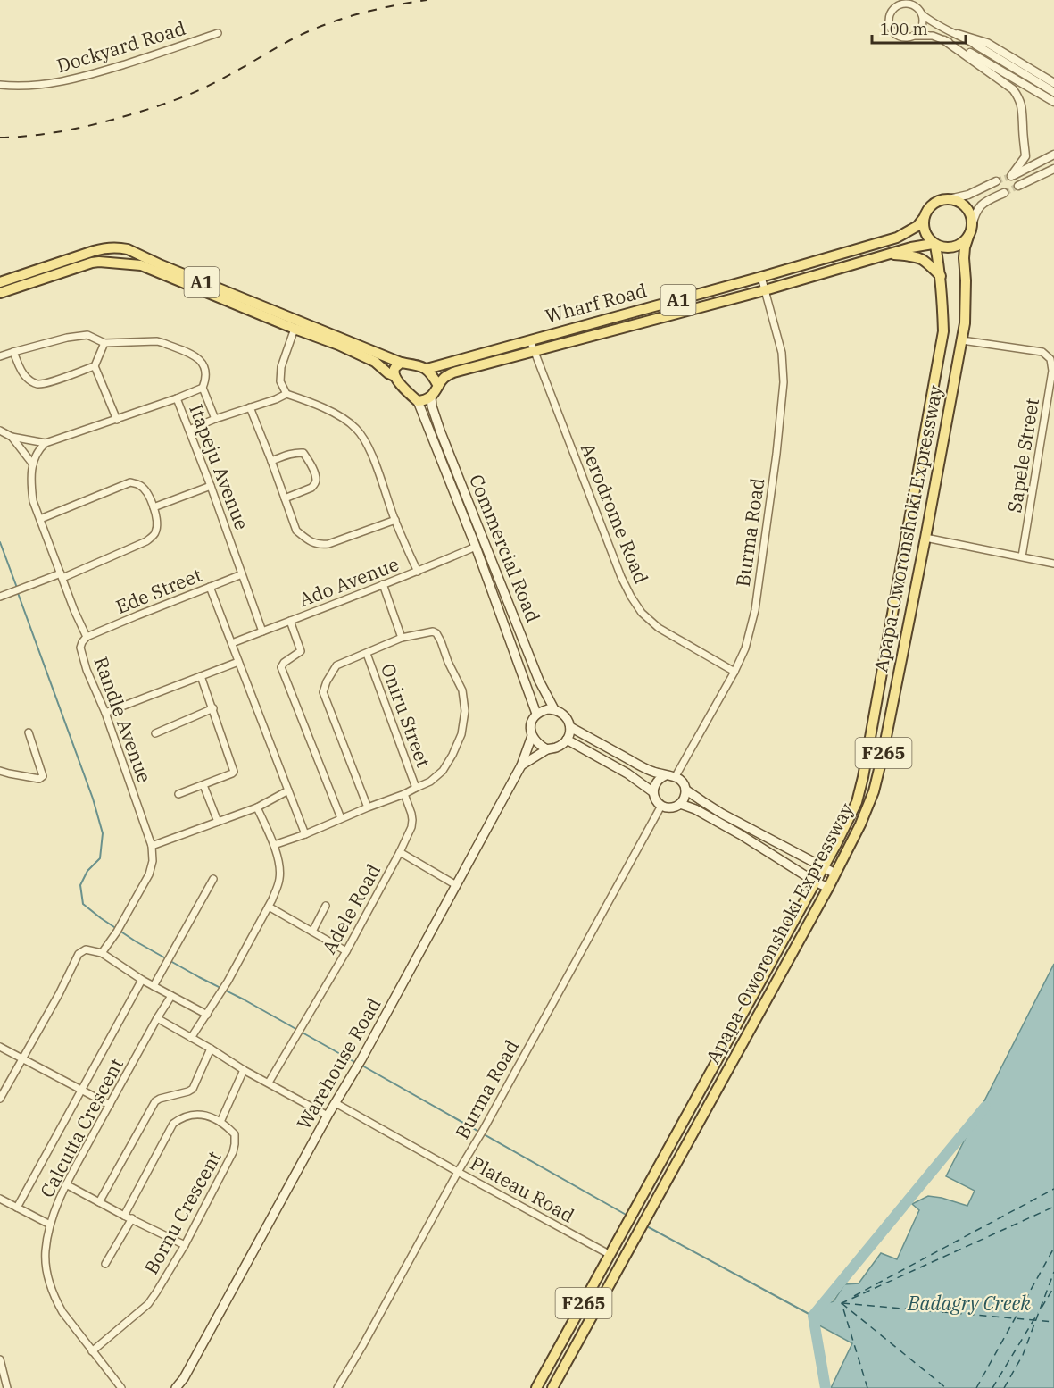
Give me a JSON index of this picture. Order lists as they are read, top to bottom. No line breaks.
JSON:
{"streets":{"main road":["A1","Wharf Road","Apapa-Oworonshoki Expressway","Commercial Road","F265","Warehouse Road"],"street":["Dockyard Road","Sapele Street","Itapeju Avenue","Aerodrome Road","Burma Road","Ado Avenue","Ede Street","Oniru Street","Randle Avenue","Adele Road","Calcutta Crescent","Plateau Road","Bornu Crescent"]},"crossings":[["Wharf Road","Aerodrome Road"],["Wharf Road","Apapa-Oworonshoki Expressway"],["Wharf Road","Burma Road"],["Sapele Street","Apapa-Oworonshoki Expressway"],["Itapeju Avenue","Ado Avenue"],["Itapeju Avenue","Ede Street"],["Aerodrome Road","Burma Road"],["Apapa-Oworonshoki Expressway","Plateau Road"],["Burma Road","Plateau Road"],["Commercial Road","Ado Avenue"],["Commercial Road","Warehouse Road"],["Ede Street","Randle Avenue"],["Warehouse Road","Plateau Road"],["Calcutta Crescent","Bornu Crescent"]],"water":["Badagry Creek"],"scale_bar":"100 m"}
